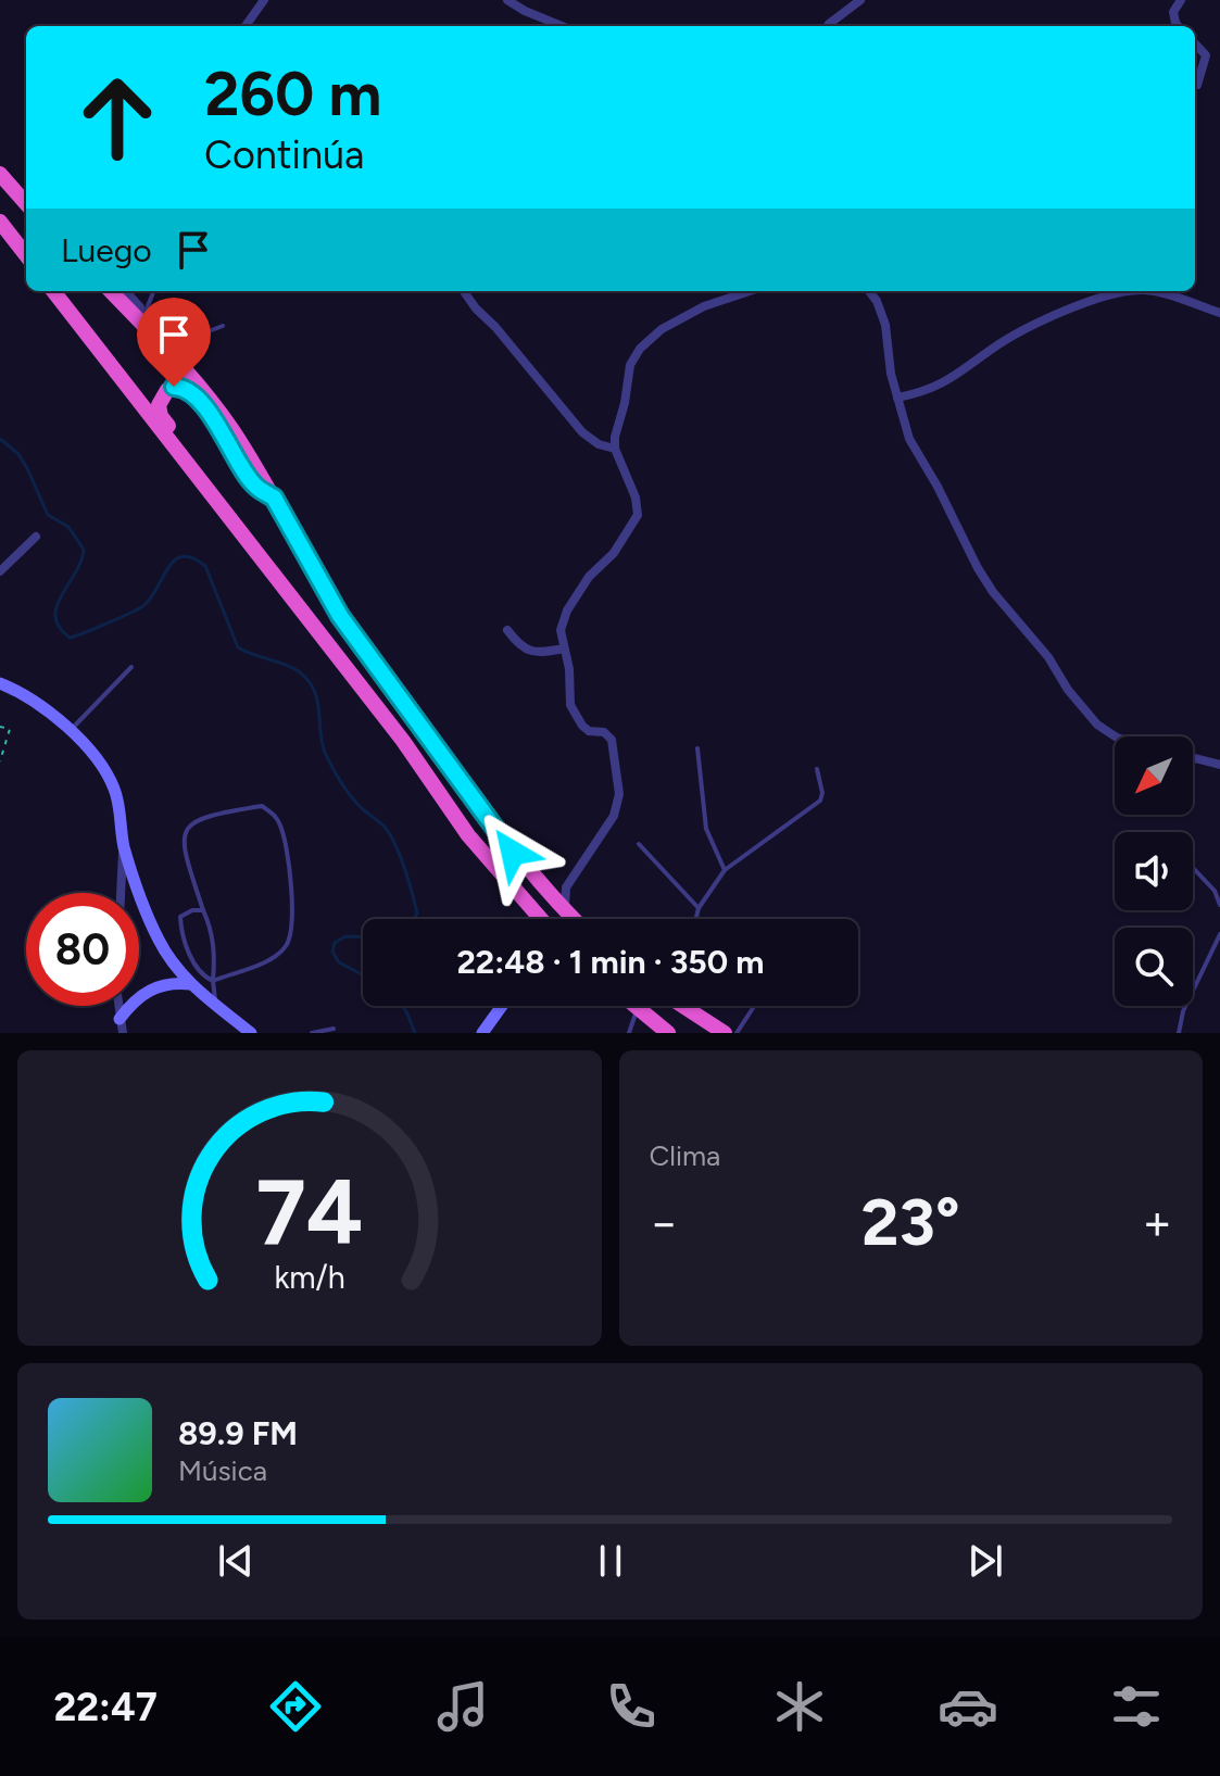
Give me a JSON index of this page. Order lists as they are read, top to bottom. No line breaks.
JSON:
{"north":"bottom left","page":{"turn":["260 m","Continúa"],"then":"Luego","limit":"80","trip":"22:48 · 1 min · 350 m","tile":"Clima","heat":["−","23°","+"],"song":["89.9 FM","Música"],"tabs":"22:47","gauge":["74","km/h"]}}
